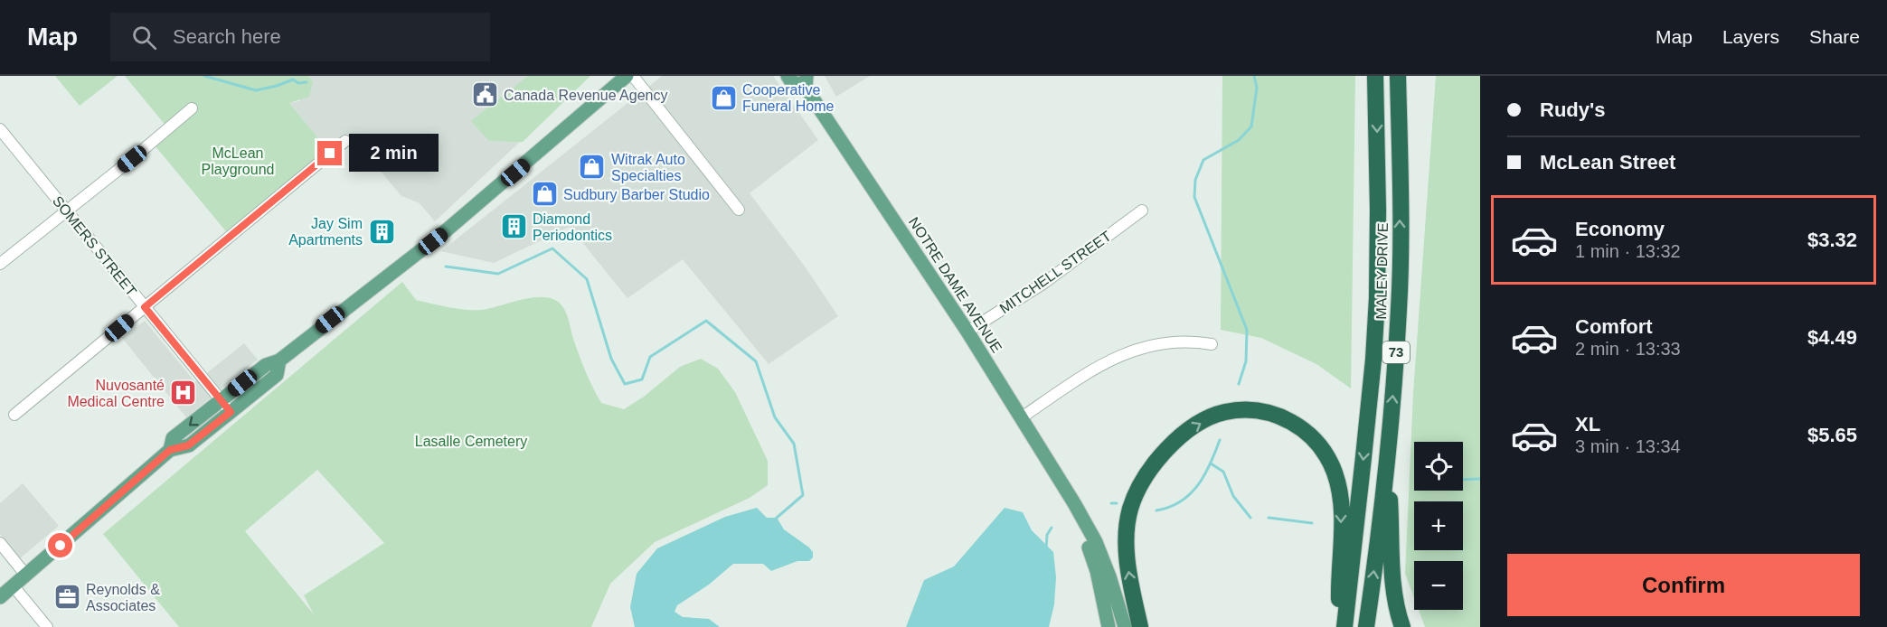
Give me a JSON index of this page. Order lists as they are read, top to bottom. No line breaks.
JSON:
{"streets":{"highway":["MALEY DRIVE","73"],"main road":["NOTRE DAME AVENUE"],"street":["SOMERS STREET","MITCHELL STREET"]},"crossings":[["MITCHELL STREET","NOTRE DAME AVENUE"]],"parks":["McLean Playground","Lasalle Cemetery"],"places":{"public building":["Canada Revenue Agency"],"shop":["Cooperative Funeral Home","Witrak Auto Specialties","Sudbury Barber Studio"],"building":["Diamond Periodontics","Jay Sim Apartments"],"hospital":["Nuvosanté Medical Centre"],"office":["Reynolds & Associates"]},"page":{"header":"Map","search":"Search here","nav":["Map","Layers","Share"],"banner":["Rudy's","McLean Street"],"bubble":"2 min","list":[{"name":"Economy","note":"1 min · 13:32","value":"$3.32"},{"name":"Comfort","note":"2 min · 13:33","value":"$4.49"},{"name":"XL","note":"3 min · 13:34","value":"$5.65"}],"map_buttons":["+","−"],"buttons":"Confirm"}}
